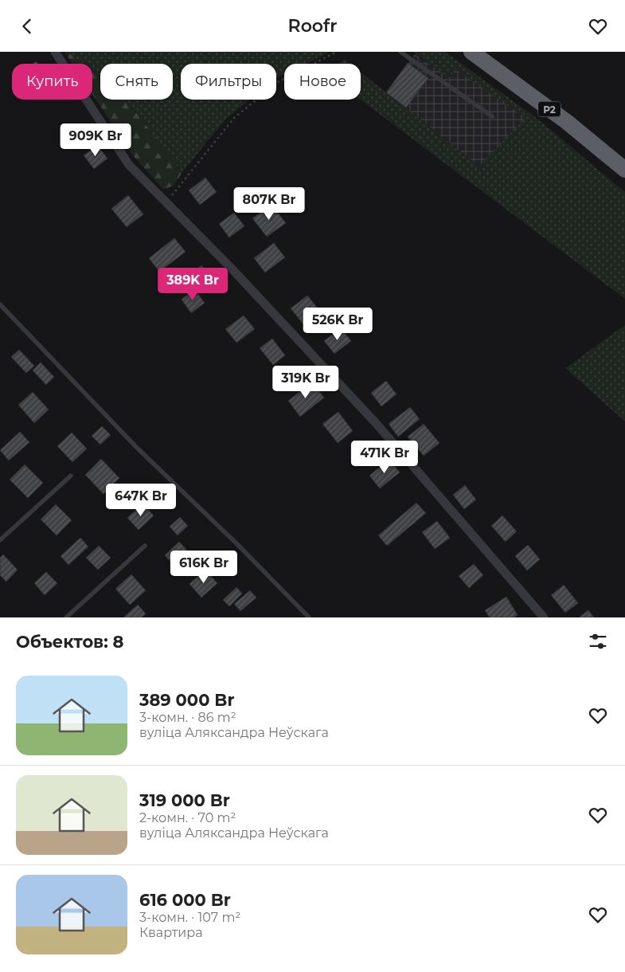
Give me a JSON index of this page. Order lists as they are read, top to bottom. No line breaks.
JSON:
{"streets":{"highway":["Р2"]},"page":{"header":"Roofr","chip":["Купить","Снять","Фильтры","Новое"],"price":["909K Br","807K Br","389K Br","526K Br","319K Br","471K Br","647K Br","616K Br"],"heading":"Объектов: 8","list":[{"name":"389 000 Br","note":"3-комн. · 86 m² · вуліца Аляксандра Неўскага"},{"name":"319 000 Br","note":"2-комн. · 70 m² · вуліца Аляксандра Неўскага"},{"name":"616 000 Br","note":"3-комн. · 107 m² · Квартира"}]}}
